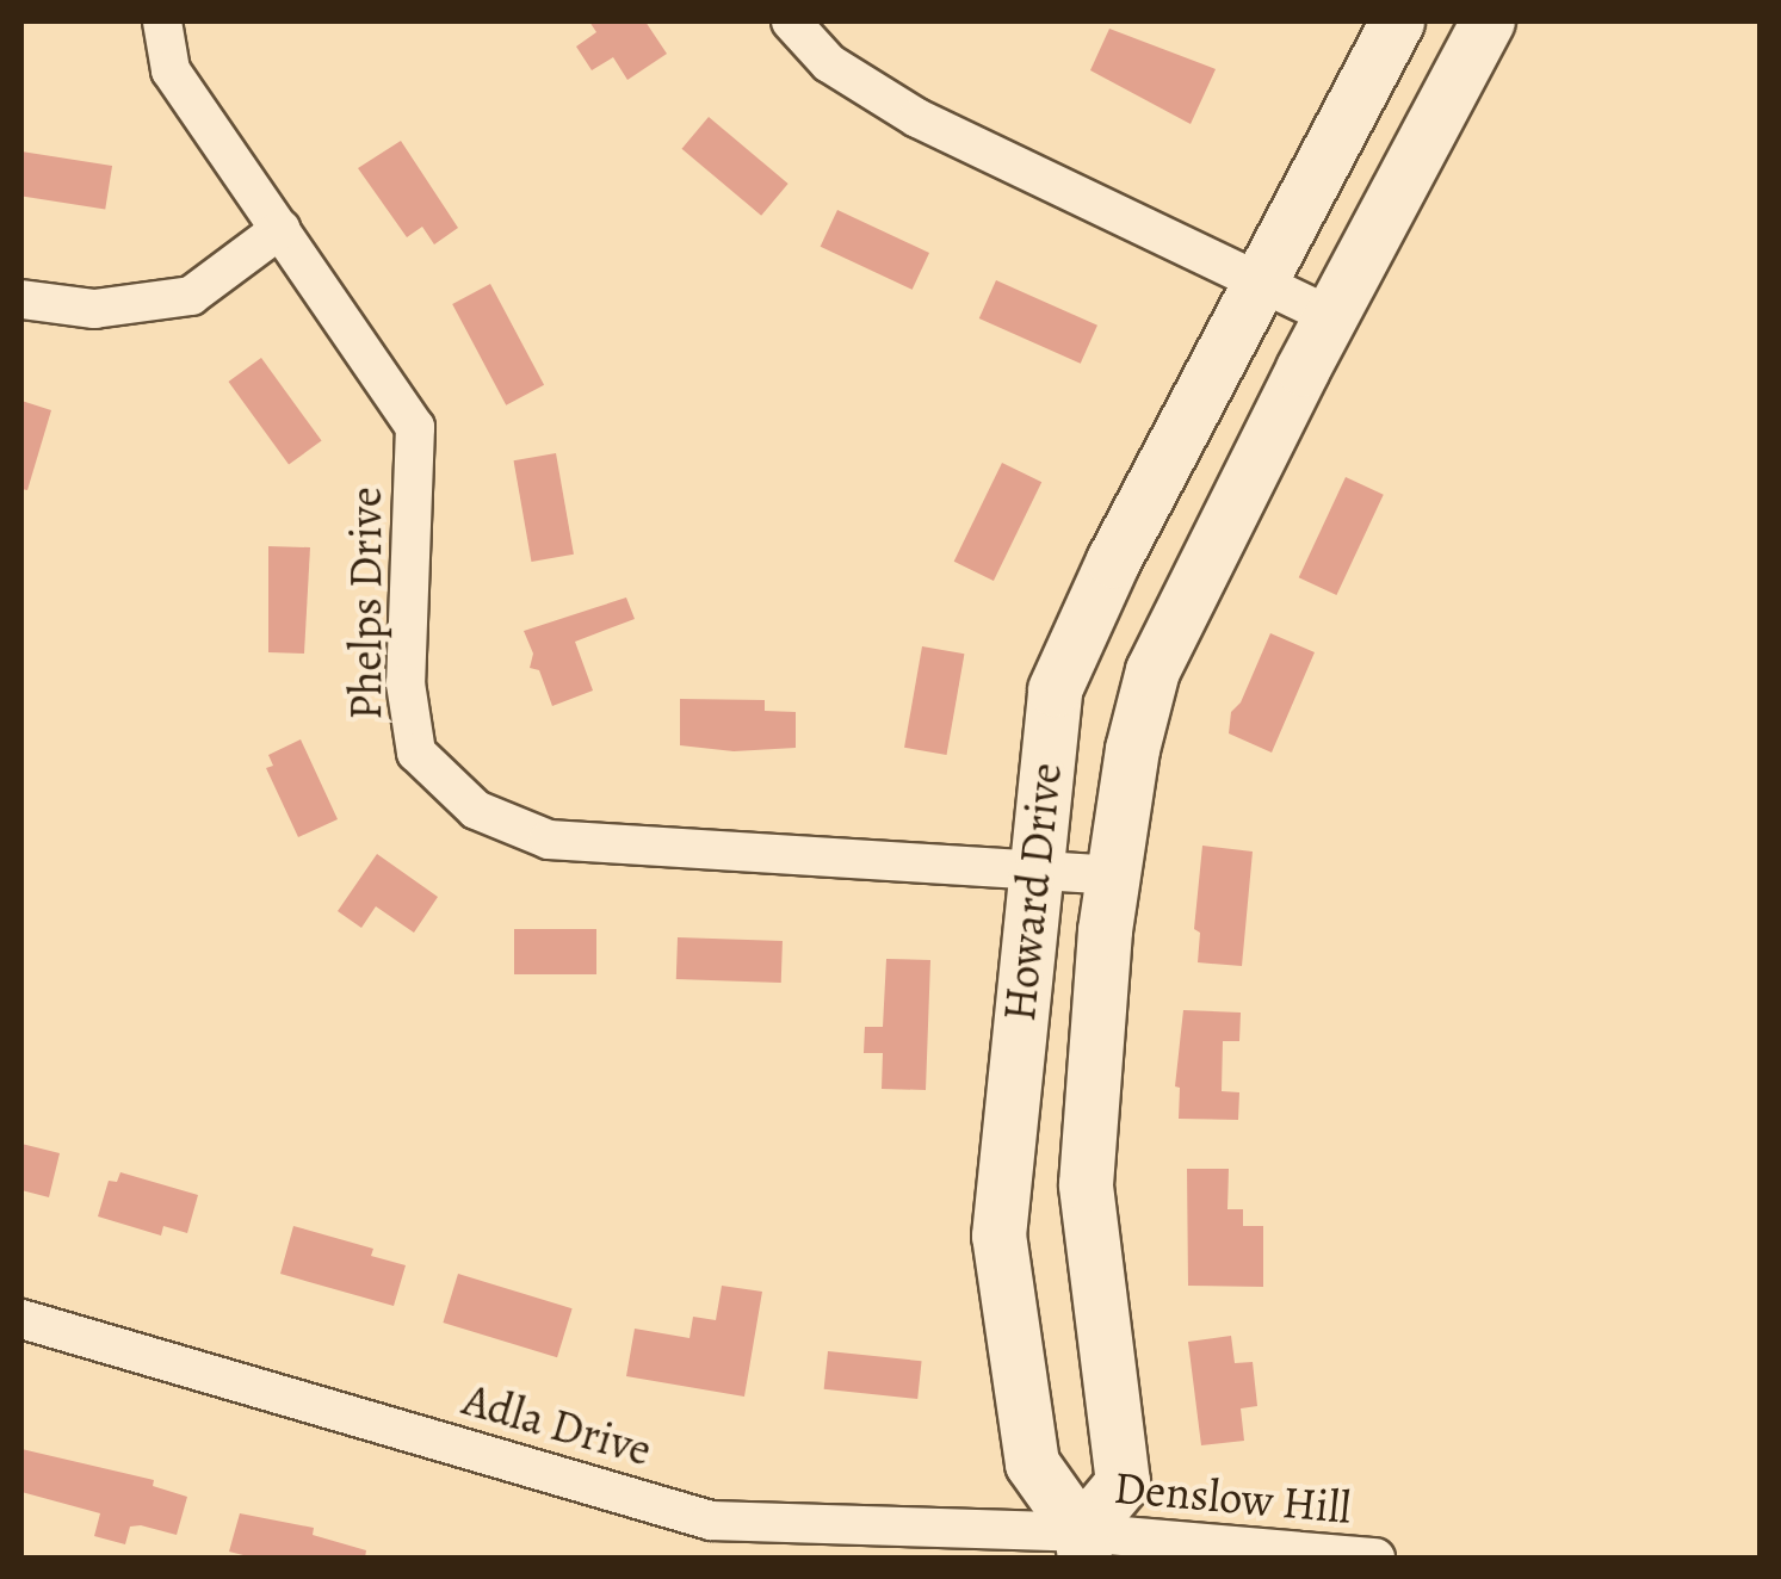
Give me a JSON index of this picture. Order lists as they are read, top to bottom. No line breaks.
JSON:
{"streets":{"street":["Phelps Drive","Howard Drive","Adla Drive","Denslow Hill"]},"crossings":[["Phelps Drive","Howard Drive"],["Howard Drive","Adla Drive"],["Howard Drive","Denslow Hill"],["Adla Drive","Denslow Hill"]]}
